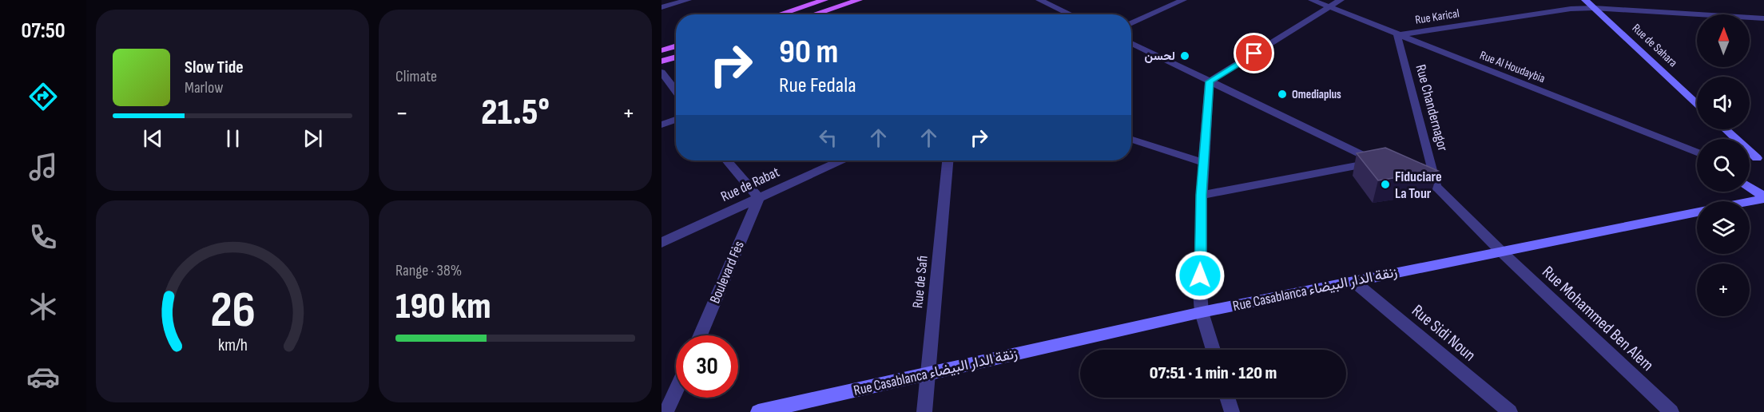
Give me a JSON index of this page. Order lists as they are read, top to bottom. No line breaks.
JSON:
{"streets":{"street":["Rue Karical","Rue de Sahara","Rue Al Houdaybia","Rue Chandernagor","Rue de Rabat","Boulevard Fès","Rue de Safi","Rue Casablanca زنقة الدار البيضاء","Rue Mohammed Ben Alem","Rue Sidi Noun"]},"crossings":[["Rue Karical","Rue de Sahara"],["Rue Karical","Rue Al Houdaybia"],["Rue Karical","Rue Chandernagor"],["Rue Al Houdaybia","Rue Chandernagor"],["Rue Chandernagor","Rue Mohammed Ben Alem"],["Rue de Rabat","Boulevard Fès"],["Rue de Safi","Rue Casablanca زنقة الدار البيضاء"],["Rue Casablanca زنقة الدار البيضاء","Rue Mohammed Ben Alem"],["Rue Casablanca زنقة الدار البيضاء","Rue Sidi Noun"]],"places":["لحسن","Omediaplus","Fiduciare La Tour"],"north":"top","page":{"tabs":"07:50","tile":["Climate",["Range · 38%","190 km"]],"map_buttons":"+","turn":["90 m","Rue Fedala"],"song":["Slow Tide","Marlow"],"heat":["−","21.5°","+"],"limit":"30","trip":"07:51 · 1 min · 120 m","gauge":["26","km/h"]}}
